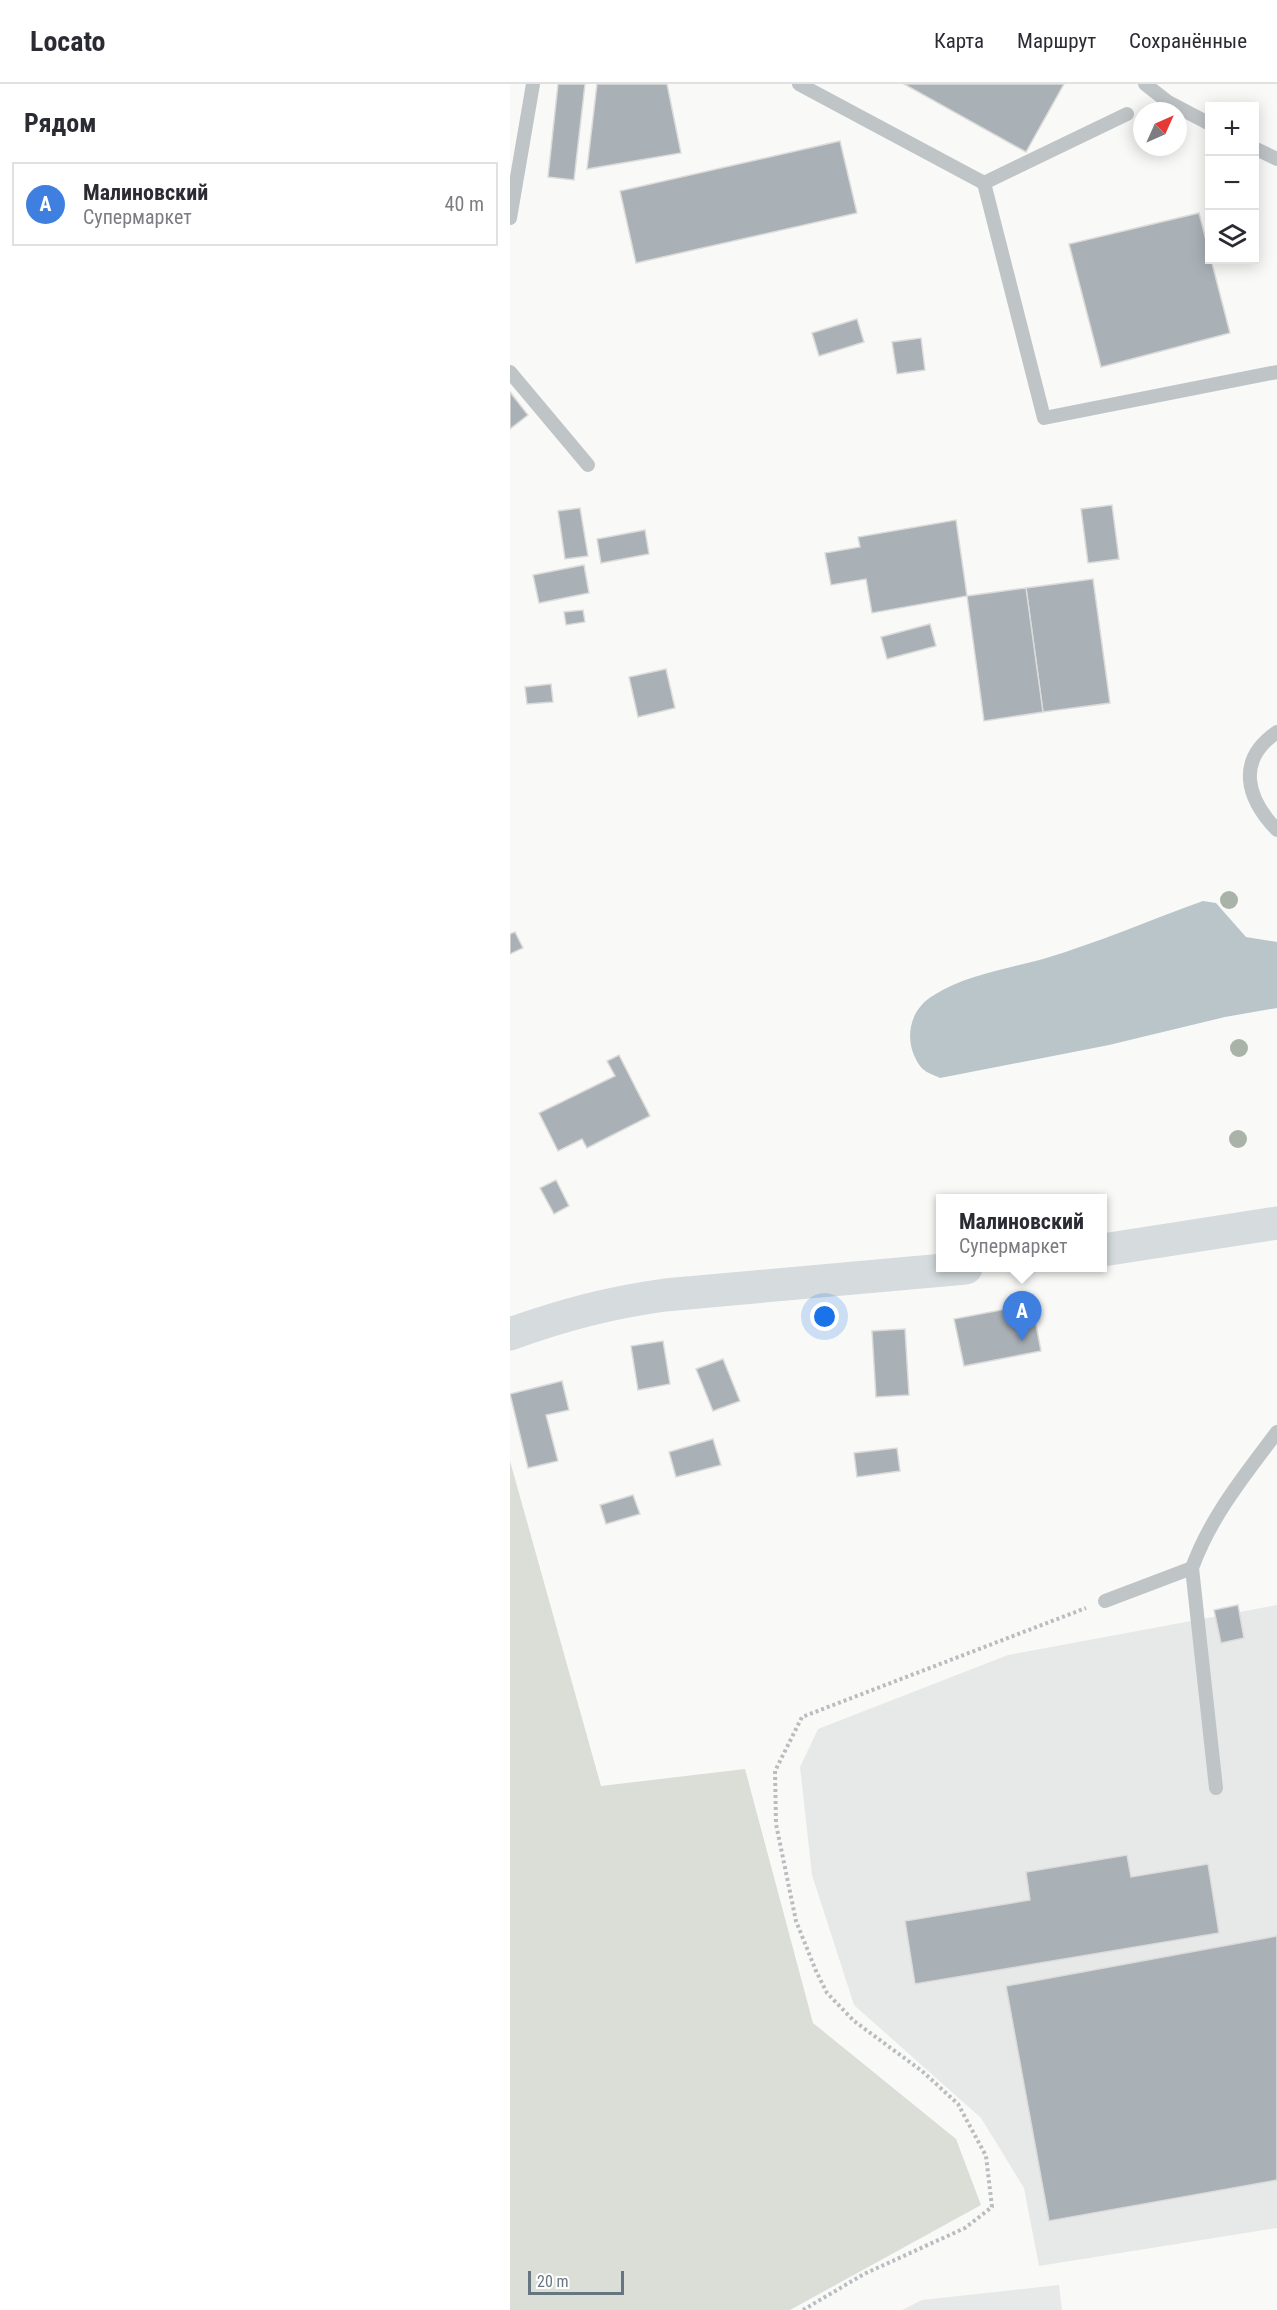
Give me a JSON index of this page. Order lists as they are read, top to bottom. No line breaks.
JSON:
{"scale_bar":"20 m","north":"top right","page":{"header":"Locato","nav":["Карта","Маршрут","Сохранённые"],"heading":"Рядом","map_buttons":["+","−"],"list":[{"mark":"A","name":"Малиновский","note":"Супермаркет","value":"40 m"}],"popup":["Малиновский","Супермаркет"],"pins":"A","scale":"20 m"}}
